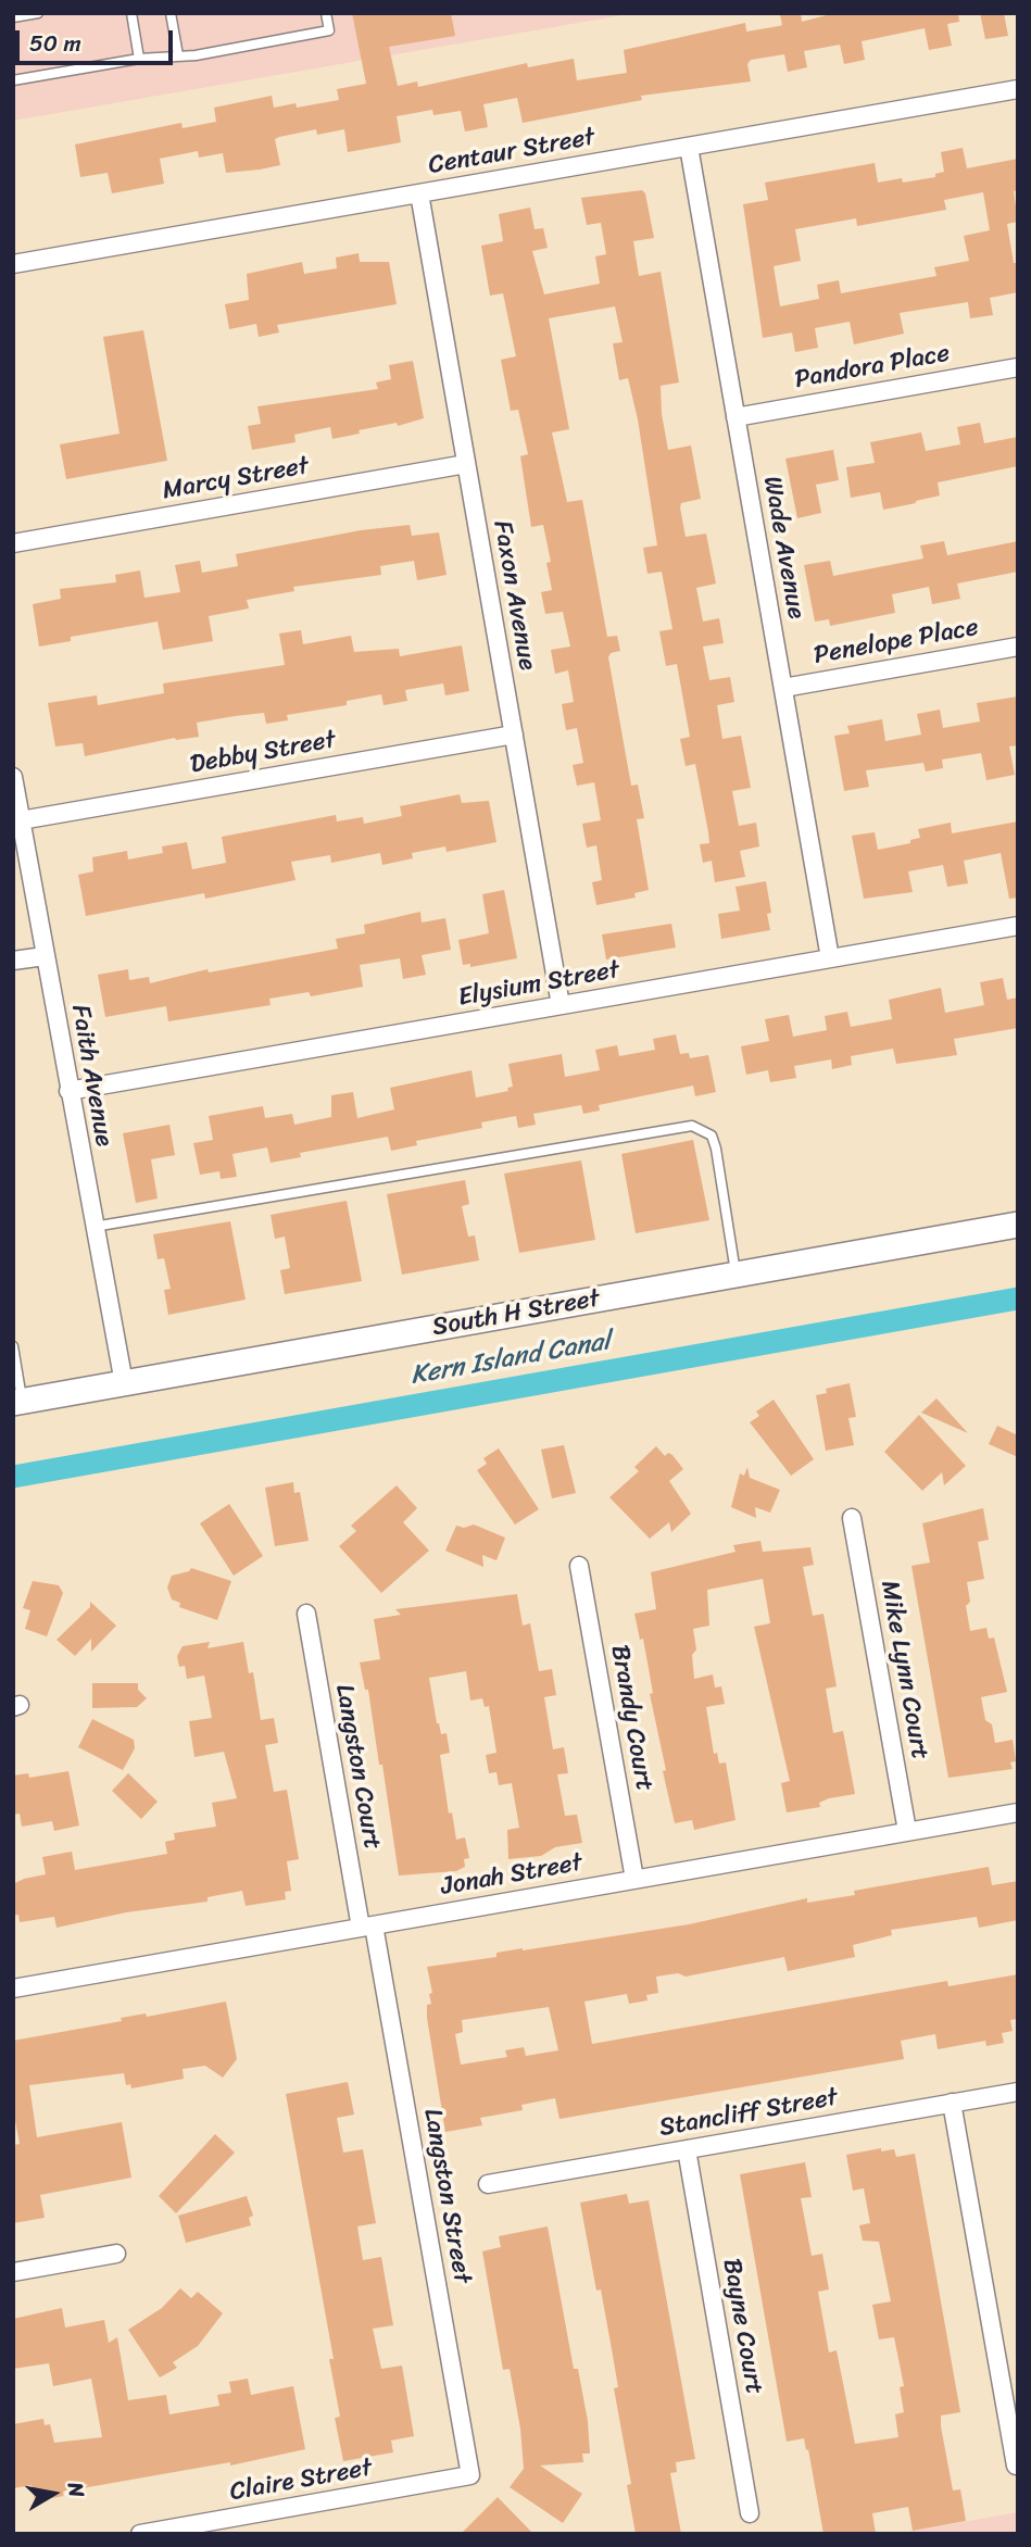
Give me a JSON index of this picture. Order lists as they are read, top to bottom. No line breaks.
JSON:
{"streets":{"street":["Centaur Street","Pandora Place","Marcy Street","Wade Avenue","Faxon Avenue","Penelope Place","Debby Street","Elysium Street","Faith Avenue","South H Street","Mike Lynn Court","Brandy Court","Langston Court","Jonah Street","Stancliff Street","Langston Street","Bayne Court","Claire Street"]},"crossings":[["Centaur Street","Wade Avenue"],["Centaur Street","Faxon Avenue"],["Pandora Place","Wade Avenue"],["Marcy Street","Faxon Avenue"],["Wade Avenue","Penelope Place"],["Wade Avenue","Elysium Street"],["Faxon Avenue","Debby Street"],["Faxon Avenue","Elysium Street"],["Debby Street","Faith Avenue"],["Elysium Street","Faith Avenue"],["Faith Avenue","South H Street"],["Mike Lynn Court","Jonah Street"],["Brandy Court","Jonah Street"],["Langston Court","Jonah Street"],["Langston Court","Langston Street"],["Jonah Street","Langston Street"],["Stancliff Street","Bayne Court"],["Langston Street","Claire Street"]],"water":["Kern Island Canal"],"scale_bar":"50 m","north":"right"}
